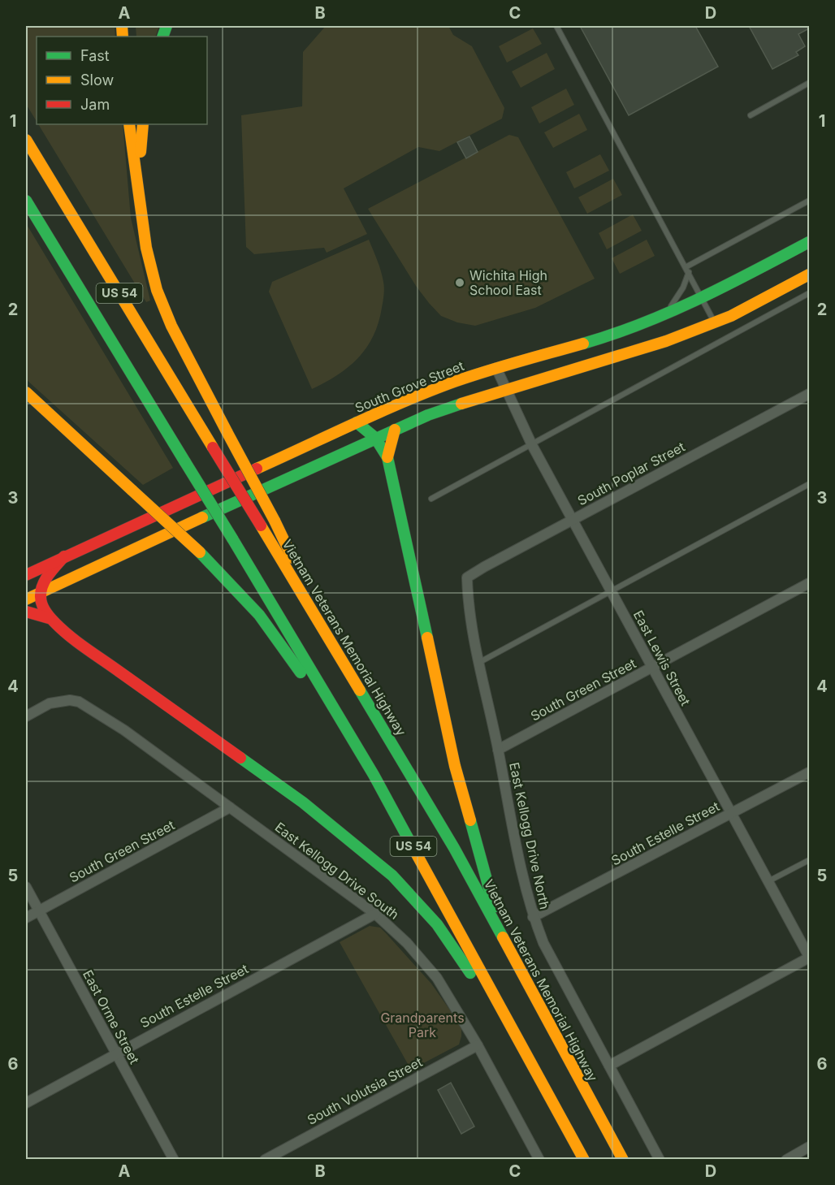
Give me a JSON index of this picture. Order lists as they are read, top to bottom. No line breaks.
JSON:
{"streets":{"main road":["US 54","South Grove Street","Vietnam Veterans Memorial Highway"],"street":["South Poplar Street","East Lewis Street","South Green Street","South Estelle Street","East Kellogg Drive North","East Kellogg Drive South","East Orme Street","South Volutsia Street"]},"crossings":[["South Grove Street","East Lewis Street"],["South Poplar Street","East Lewis Street"],["South Poplar Street","East Kellogg Drive North"],["East Lewis Street","South Green Street"],["East Lewis Street","South Estelle Street"],["South Green Street","East Kellogg Drive North"],["South Green Street","East Kellogg Drive South"],["South Green Street","East Orme Street"],["South Estelle Street","East Kellogg Drive North"],["South Estelle Street","East Kellogg Drive South"],["South Estelle Street","East Orme Street"],["East Kellogg Drive South","South Volutsia Street"]],"parks":["Grandparents Park"],"places":["Wichita High School East"],"legend":["Fast","Slow","Jam"],"grid":{"columns":["A","B","C","D"],"rows":["1","2","3","4","5","6"]}}
